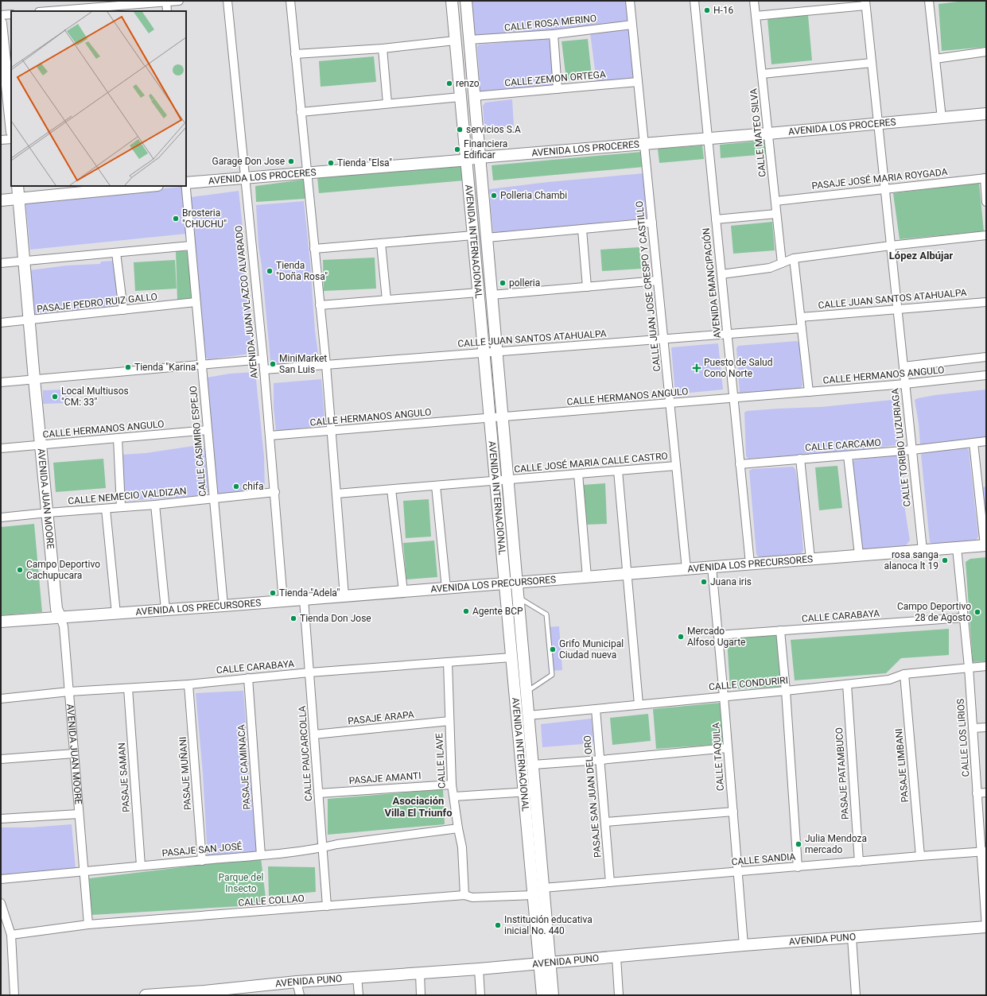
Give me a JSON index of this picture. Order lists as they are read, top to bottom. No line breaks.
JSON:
{"streets":{"street":["CALLE ROSA MERINO","CALLE ZEMON ORTEGA","AVENIDA LOS PROCERES","CALLE MATEO SILVA","PASAJE JOSÉ MARIA ROYGADA","AVENIDA INTERNACIONAL","AVENIDA EMANCIPACIÓN","CALLE JUAN JOSE CRESPO Y CASTILLO","CALLE JUAN SANTOS ATAHUALPA","AVENIDA JUAN VLAZCO ALVARADO","PASAJE PEDRO RUIZ GALLO","CALLE HERMANOS ANGULO","CALLE CASIMIRO ESPEJO","CALLE CARCAMO","CALLE TORIBIO LUZURIAGA","CALLE JOSÉ MARIA CALLE CASTRO","CALLE NEMECIO VALDIZAN","AVENIDA JUAN MOORE","AVENIDA LOS PRECURSORES","CALLE CARABAYA","CALLE CONDURIRI","PASAJE ARAPA","CALLE LOS LIRIOS","CALLE PAUCARCOLLA","CALLE TAQUILA","CALLE ILAVE","PASAJE LIMBANI","PASAJE CAMINACA","PASAJE MUÑANI","PASAJE PATAMBUCO","PASAJE SAMAN","PASAJE AMANTI","PASAJE SAN JUAN DEL ORO","PASAJE SAN JOSÉ","CALLE SANDIA","CALLE COLLAO","AVENIDA PUNO"]},"crossings":[["CALLE ROSA MERINO","AVENIDA INTERNACIONAL"],["CALLE ROSA MERINO","CALLE JUAN JOSE CRESPO Y CASTILLO"],["CALLE ZEMON ORTEGA","AVENIDA INTERNACIONAL"],["CALLE ZEMON ORTEGA","CALLE JUAN JOSE CRESPO Y CASTILLO"],["AVENIDA LOS PROCERES","CALLE MATEO SILVA"],["AVENIDA LOS PROCERES","AVENIDA INTERNACIONAL"],["AVENIDA LOS PROCERES","AVENIDA EMANCIPACIÓN"],["AVENIDA LOS PROCERES","CALLE JUAN JOSE CRESPO Y CASTILLO"],["AVENIDA LOS PROCERES","AVENIDA JUAN VLAZCO ALVARADO"],["AVENIDA LOS PROCERES","CALLE TORIBIO LUZURIAGA"],["CALLE MATEO SILVA","PASAJE JOSÉ MARIA ROYGADA"],["PASAJE JOSÉ MARIA ROYGADA","CALLE TORIBIO LUZURIAGA"],["AVENIDA INTERNACIONAL","CALLE JUAN SANTOS ATAHUALPA"],["AVENIDA INTERNACIONAL","CALLE HERMANOS ANGULO"],["AVENIDA INTERNACIONAL","CALLE JOSÉ MARIA CALLE CASTRO"],["AVENIDA INTERNACIONAL","AVENIDA LOS PRECURSORES"],["AVENIDA INTERNACIONAL","CALLE CARABAYA"],["AVENIDA INTERNACIONAL","CALLE CONDURIRI"],["AVENIDA INTERNACIONAL","CALLE SANDIA"],["AVENIDA INTERNACIONAL","CALLE COLLAO"],["AVENIDA INTERNACIONAL","AVENIDA PUNO"],["AVENIDA EMANCIPACIÓN","CALLE JUAN SANTOS ATAHUALPA"],["AVENIDA EMANCIPACIÓN","CALLE HERMANOS ANGULO"],["AVENIDA EMANCIPACIÓN","CALLE CARCAMO"],["AVENIDA EMANCIPACIÓN","AVENIDA LOS PRECURSORES"],["CALLE JUAN JOSE CRESPO Y CASTILLO","CALLE JUAN SANTOS ATAHUALPA"],["CALLE JUAN JOSE CRESPO Y CASTILLO","CALLE HERMANOS ANGULO"],["CALLE JUAN JOSE CRESPO Y CASTILLO","CALLE JOSÉ MARIA CALLE CASTRO"],["CALLE JUAN JOSE CRESPO Y CASTILLO","AVENIDA LOS PRECURSORES"],["CALLE JUAN SANTOS ATAHUALPA","AVENIDA JUAN VLAZCO ALVARADO"],["CALLE JUAN SANTOS ATAHUALPA","CALLE TORIBIO LUZURIAGA"],["AVENIDA JUAN VLAZCO ALVARADO","CALLE HERMANOS ANGULO"],["AVENIDA JUAN VLAZCO ALVARADO","CALLE NEMECIO VALDIZAN"],["AVENIDA JUAN VLAZCO ALVARADO","AVENIDA LOS PRECURSORES"],["PASAJE PEDRO RUIZ GALLO","CALLE CASIMIRO ESPEJO"],["PASAJE PEDRO RUIZ GALLO","AVENIDA JUAN MOORE"],["CALLE HERMANOS ANGULO","CALLE CASIMIRO ESPEJO"],["CALLE HERMANOS ANGULO","CALLE TORIBIO LUZURIAGA"],["CALLE HERMANOS ANGULO","AVENIDA JUAN MOORE"],["CALLE CASIMIRO ESPEJO","CALLE NEMECIO VALDIZAN"],["CALLE CASIMIRO ESPEJO","AVENIDA LOS PRECURSORES"],["CALLE CARCAMO","CALLE TORIBIO LUZURIAGA"],["CALLE TORIBIO LUZURIAGA","AVENIDA LOS PRECURSORES"],["CALLE NEMECIO VALDIZAN","AVENIDA JUAN MOORE"],["AVENIDA JUAN MOORE","AVENIDA LOS PRECURSORES"],["AVENIDA JUAN MOORE","CALLE CARABAYA"],["AVENIDA JUAN MOORE","PASAJE SAN JOSÉ"],["AVENIDA JUAN MOORE","CALLE COLLAO"],["AVENIDA LOS PRECURSORES","CALLE LOS LIRIOS"],["AVENIDA LOS PRECURSORES","CALLE PAUCARCOLLA"],["AVENIDA LOS PRECURSORES","CALLE TAQUILA"],["CALLE CARABAYA","CALLE LOS LIRIOS"],["CALLE CARABAYA","CALLE PAUCARCOLLA"],["CALLE CARABAYA","CALLE TAQUILA"],["CALLE CARABAYA","CALLE ILAVE"],["CALLE CARABAYA","PASAJE CAMINACA"],["CALLE CARABAYA","PASAJE MUÑANI"],["CALLE CARABAYA","PASAJE SAMAN"],["CALLE CONDURIRI","CALLE LOS LIRIOS"],["CALLE CONDURIRI","CALLE TAQUILA"],["CALLE CONDURIRI","PASAJE LIMBANI"],["CALLE CONDURIRI","PASAJE PATAMBUCO"],["CALLE CONDURIRI","PASAJE SAN JUAN DEL ORO"],["PASAJE ARAPA","CALLE PAUCARCOLLA"],["PASAJE ARAPA","CALLE ILAVE"],["CALLE LOS LIRIOS","CALLE SANDIA"],["CALLE LOS LIRIOS","AVENIDA PUNO"],["CALLE PAUCARCOLLA","PASAJE AMANTI"],["CALLE PAUCARCOLLA","PASAJE SAN JOSÉ"],["CALLE PAUCARCOLLA","CALLE COLLAO"],["CALLE TAQUILA","CALLE SANDIA"],["CALLE TAQUILA","AVENIDA PUNO"],["CALLE ILAVE","PASAJE AMANTI"],["CALLE ILAVE","PASAJE SAN JOSÉ"],["CALLE ILAVE","CALLE COLLAO"],["PASAJE LIMBANI","CALLE SANDIA"],["PASAJE CAMINACA","PASAJE SAN JOSÉ"],["PASAJE MUÑANI","PASAJE SAN JOSÉ"],["PASAJE PATAMBUCO","CALLE SANDIA"],["PASAJE SAMAN","PASAJE SAN JOSÉ"],["PASAJE SAN JUAN DEL ORO","CALLE SANDIA"]],"districts":["López Albújar","Asociación Villa El Triunfo"],"parks":["Parque del Insecto"],"places":{"other":["H-16","renzo","servicios S.A","Financiera Edificar","Garage Don Jose","Tienda \"Elsa\"","Polleria Chambi","Brosteria \"CHUCHU\"","Tienda \"Doña Rosa\"","polleria","MiniMarket San Luis","Tienda \"Karina\"","Local Multiusos \"CM: 33\"","chifa","rosa sanga alanoca lt 19","Campo Deportivo Cachupucara","Juana iris","Tienda \"Adela\"","Agente BCP","Campo Deportivo 28 de Agosto","Tienda Don Jose","Mercado Alfoso Ugarte","Grifo Municipal Ciudad nueva","Julia Mendoza mercado","Institución educativa inicial No. 440"],"health":["Puesto de Salud Cono Norte"]}}
